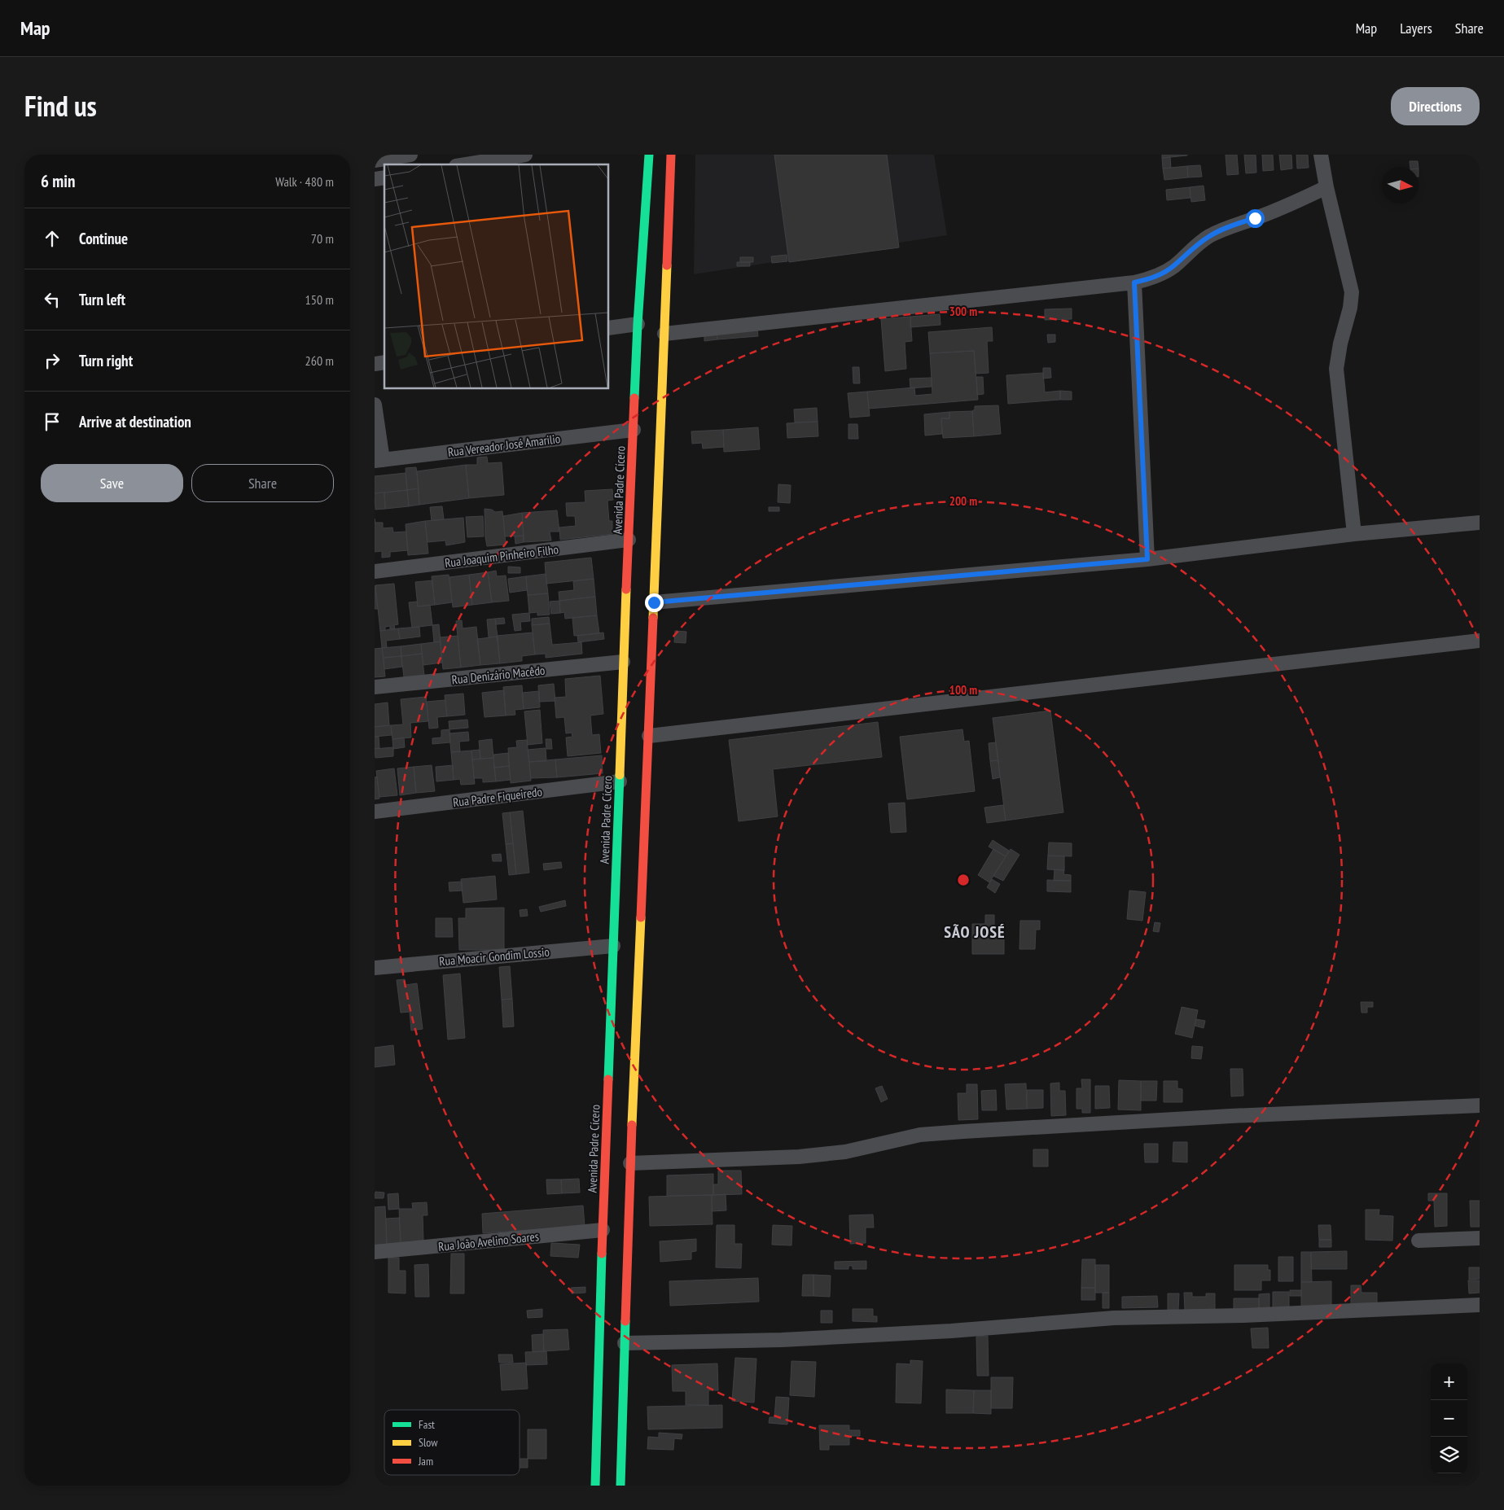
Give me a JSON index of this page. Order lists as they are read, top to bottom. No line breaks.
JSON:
{"streets":{"highway":["Avenida Padre Cícero"],"street":["Rua Vereador José Amarilio","Rua Joaquim Pinheiro Filho","Rua Denizário Macêdo","Rua Padre Fiqueiredo","Rua Moacir Gondim Lossio","Rua João Avelino Soares"]},"crossings":[["Rua Vereador José Amarilio","Avenida Padre Cícero"],["Avenida Padre Cícero","Rua Joaquim Pinheiro Filho"],["Avenida Padre Cícero","Rua Denizário Macêdo"],["Avenida Padre Cícero","Rua Padre Fiqueiredo"],["Avenida Padre Cícero","Rua Moacir Gondim Lossio"],["Avenida Padre Cícero","Rua João Avelino Soares"]],"districts":["SÃO JOSÉ"],"legend":["Fast","Slow","Jam"],"north":"right","page":{"header":"Map","nav":["Map","Layers","Share"],"title":"Find us","buttons":["Directions",["Save","Share"]],"heading":["6 min","Walk · 480 m"],"list":[["Continue","70 m"],["Turn left","150 m"],["Turn right","260 m"],"Arrive at destination"],"map_buttons":["+","−"]},"rings":["300 m","200 m","100 m"]}
